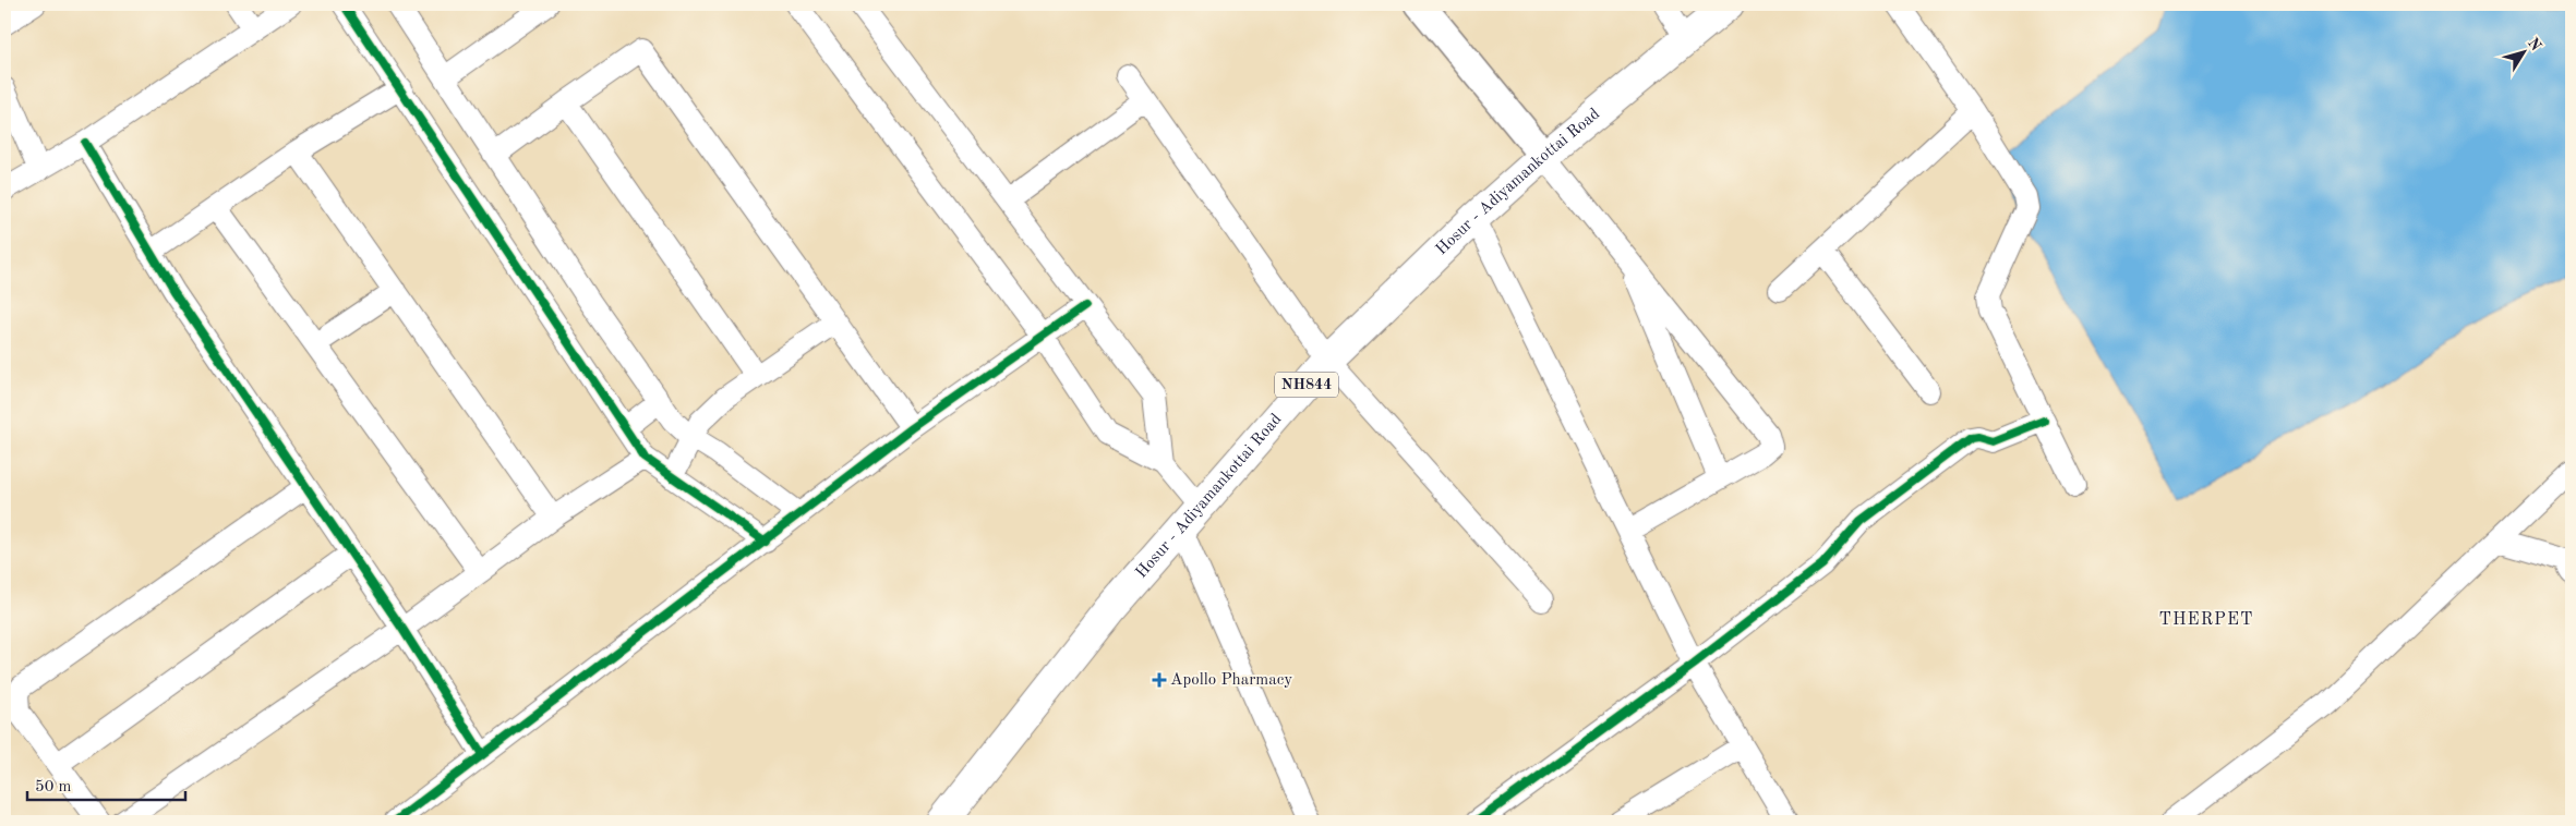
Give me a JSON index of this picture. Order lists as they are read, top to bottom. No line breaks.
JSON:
{"streets":{"highway":["Hosur - Adiyamankottai Road","NH844"]},"districts":["THERPET"],"places":{"health":["Apollo Pharmacy"]},"scale_bar":"50 m","north":"top right"}
